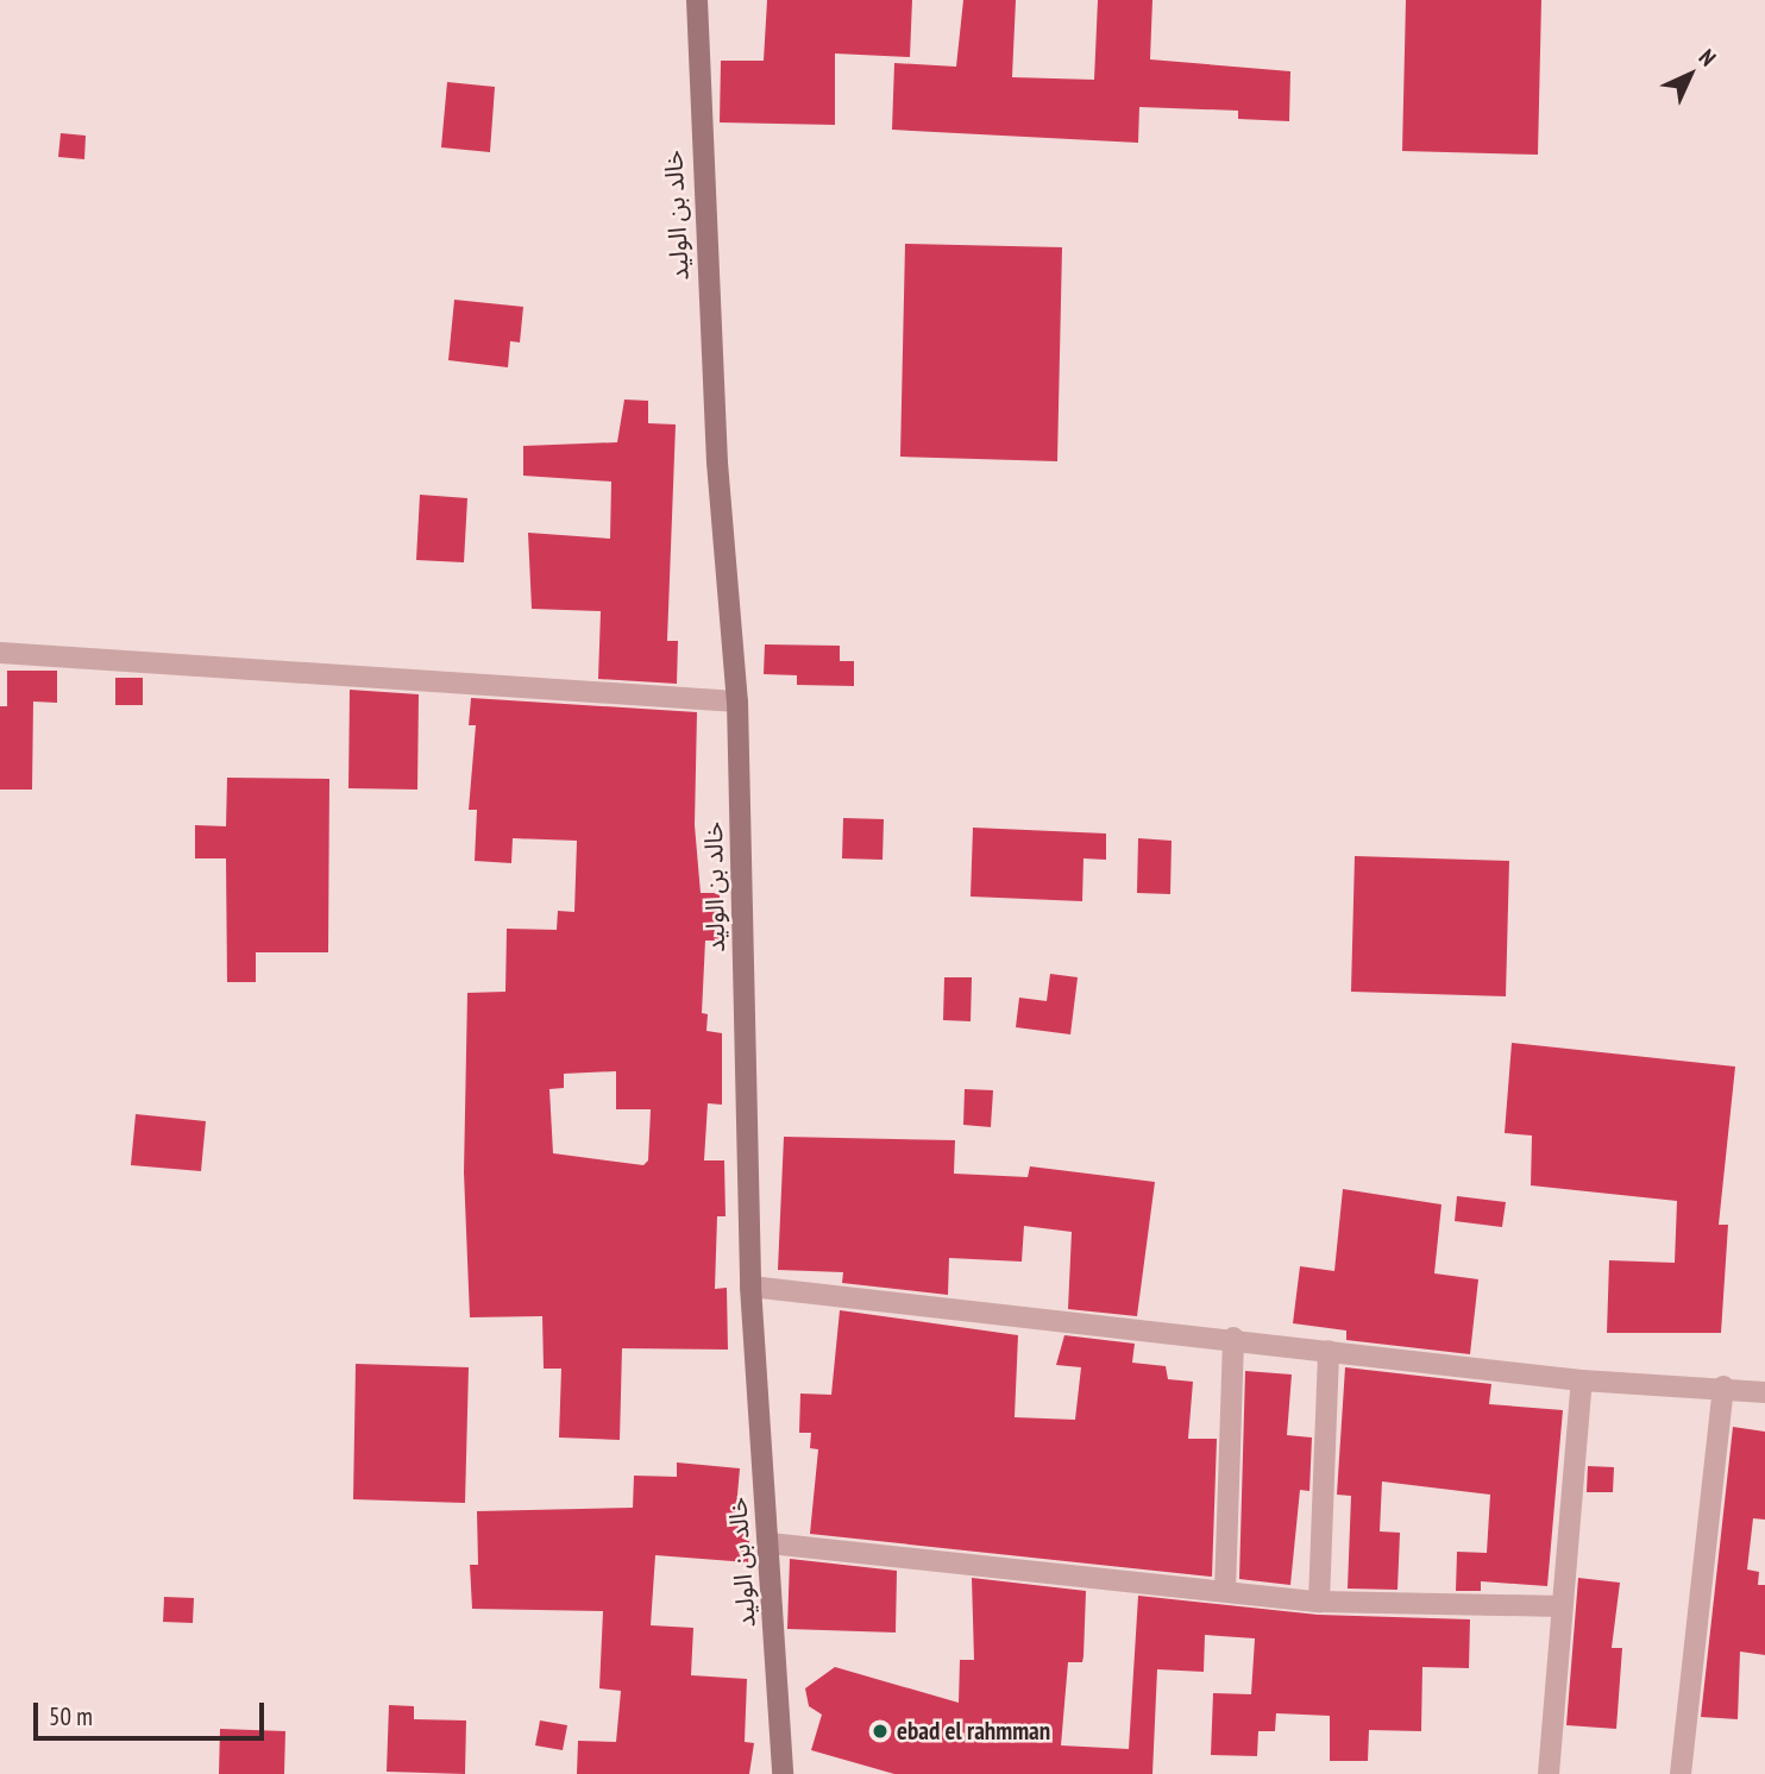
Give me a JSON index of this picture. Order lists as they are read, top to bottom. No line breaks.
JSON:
{"streets":{"main road":["خالد بن الوليد"]},"places":["ebad el rahmman"],"scale_bar":"50 m","north":"top right"}
